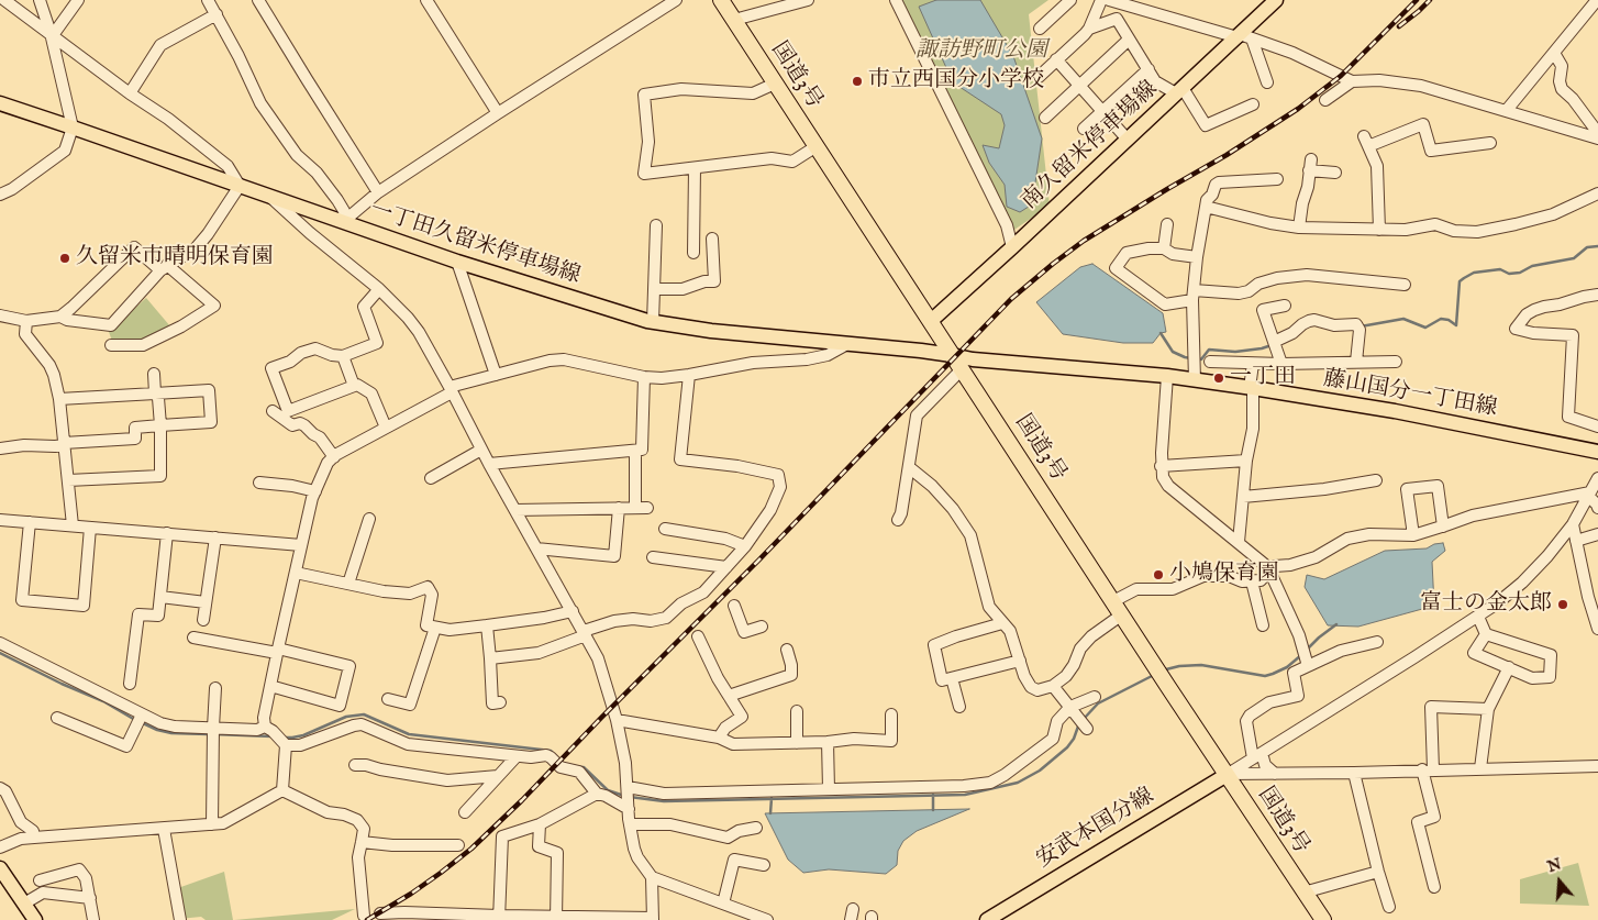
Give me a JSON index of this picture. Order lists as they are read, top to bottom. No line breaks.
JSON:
{"streets":{"highway":["国道3号"],"main road":["南久留米停車場線","一丁田久留米停車場線","藤山国分一丁田線","安武本国分線"]},"crossings":[["国道3号","南久留米停車場線"],["国道3号","一丁田久留米停車場線"],["国道3号","藤山国分一丁田線"],["国道3号","安武本国分線"],["一丁田久留米停車場線","藤山国分一丁田線"]],"parks":["諏訪野町公園"],"places":["市立西国分小学校","久留米市晴明保育園","一丁田","小鳩保育園","富士の金太郎"],"north":"top"}
